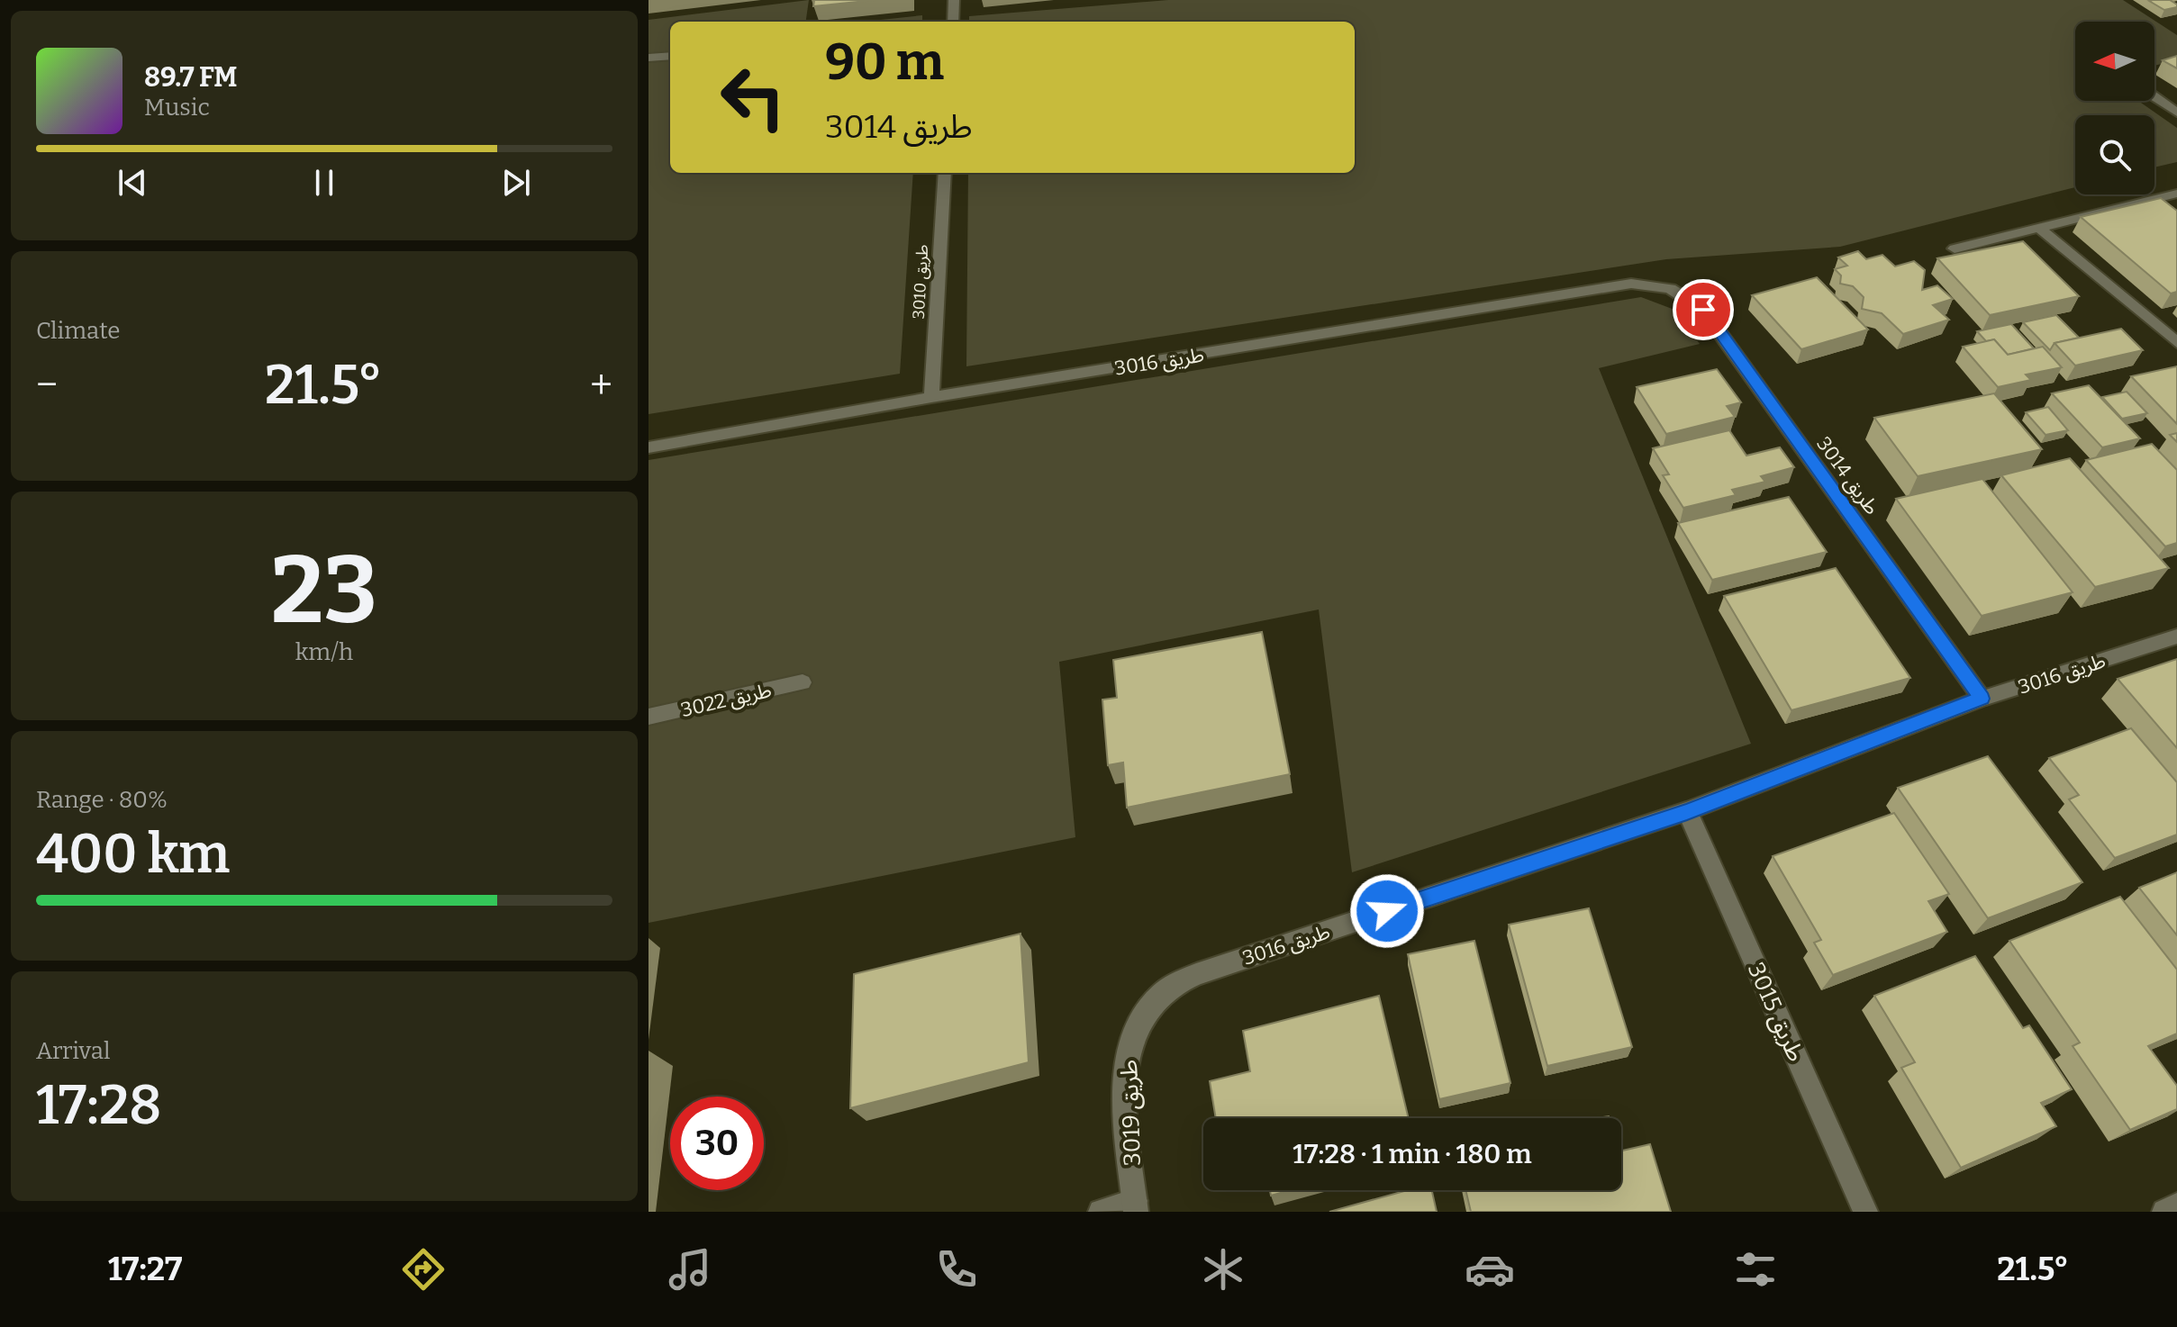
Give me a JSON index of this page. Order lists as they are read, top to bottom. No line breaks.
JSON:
{"streets":{"street":["طريق 3010","طريق 3016","طريق 3014","طريق 3022","طريق 3015","طريق 3019"]},"crossings":[["طريق 3010","طريق 3016"],["طريق 3016","طريق 3014"],["طريق 3016","طريق 3015"],["طريق 3016","طريق 3019"]],"north":"left","page":{"turn":["90 m","طريق 3014"],"song":["89.7 FM","Music"],"tile":["Climate",["23","km/h"],["Range · 80%","400 km"],["Arrival","17:28"]],"heat":["−","21.5°","+"],"limit":"30","trip":"17:28 · 1 min · 180 m","tabs":["17:27","21.5°"]}}
